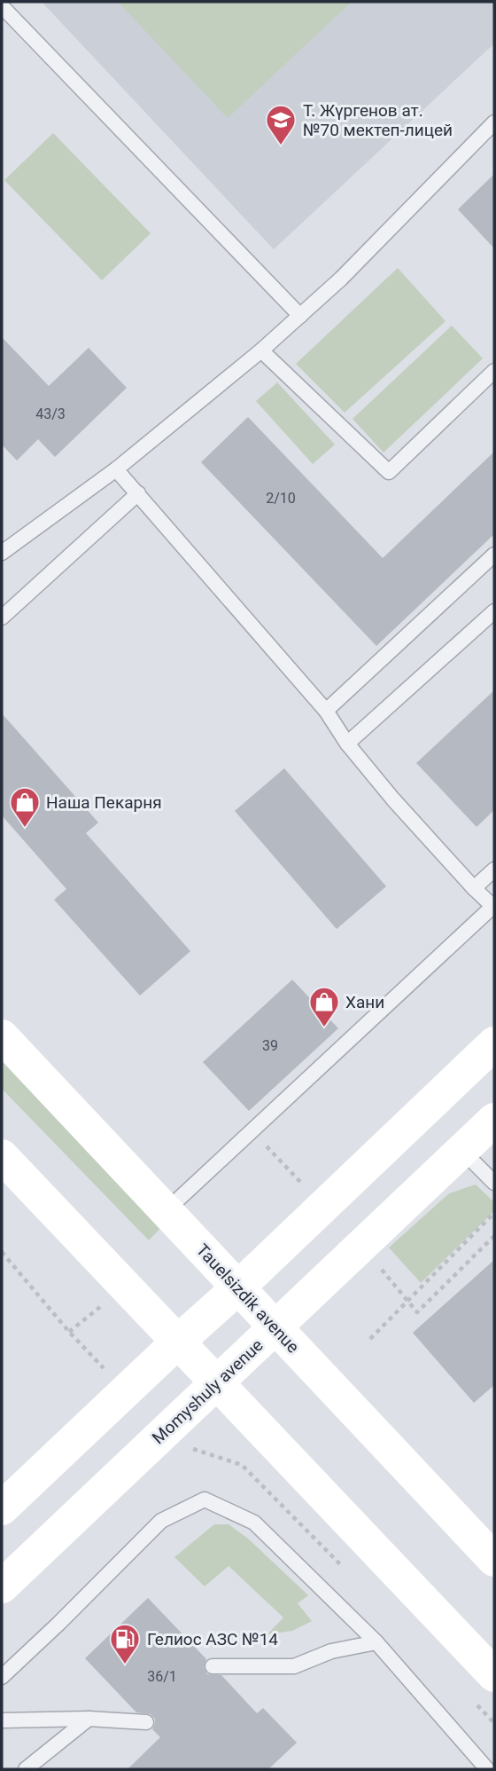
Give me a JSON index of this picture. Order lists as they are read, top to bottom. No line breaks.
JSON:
{"streets":{"main road":["Tauelsizdik avenue","Momyshuly avenue"]},"crossings":[["Tauelsizdik avenue","Momyshuly avenue"]],"places":{"school or university":["Т. Жүргенов ат. №70 мектеп-лицей"],"shop":["Наша Пекарня","Хани"],"fuel station":["Гелиос АЗС №14"]},"house_numbers":["43/3","2/10","39","36/1"]}
